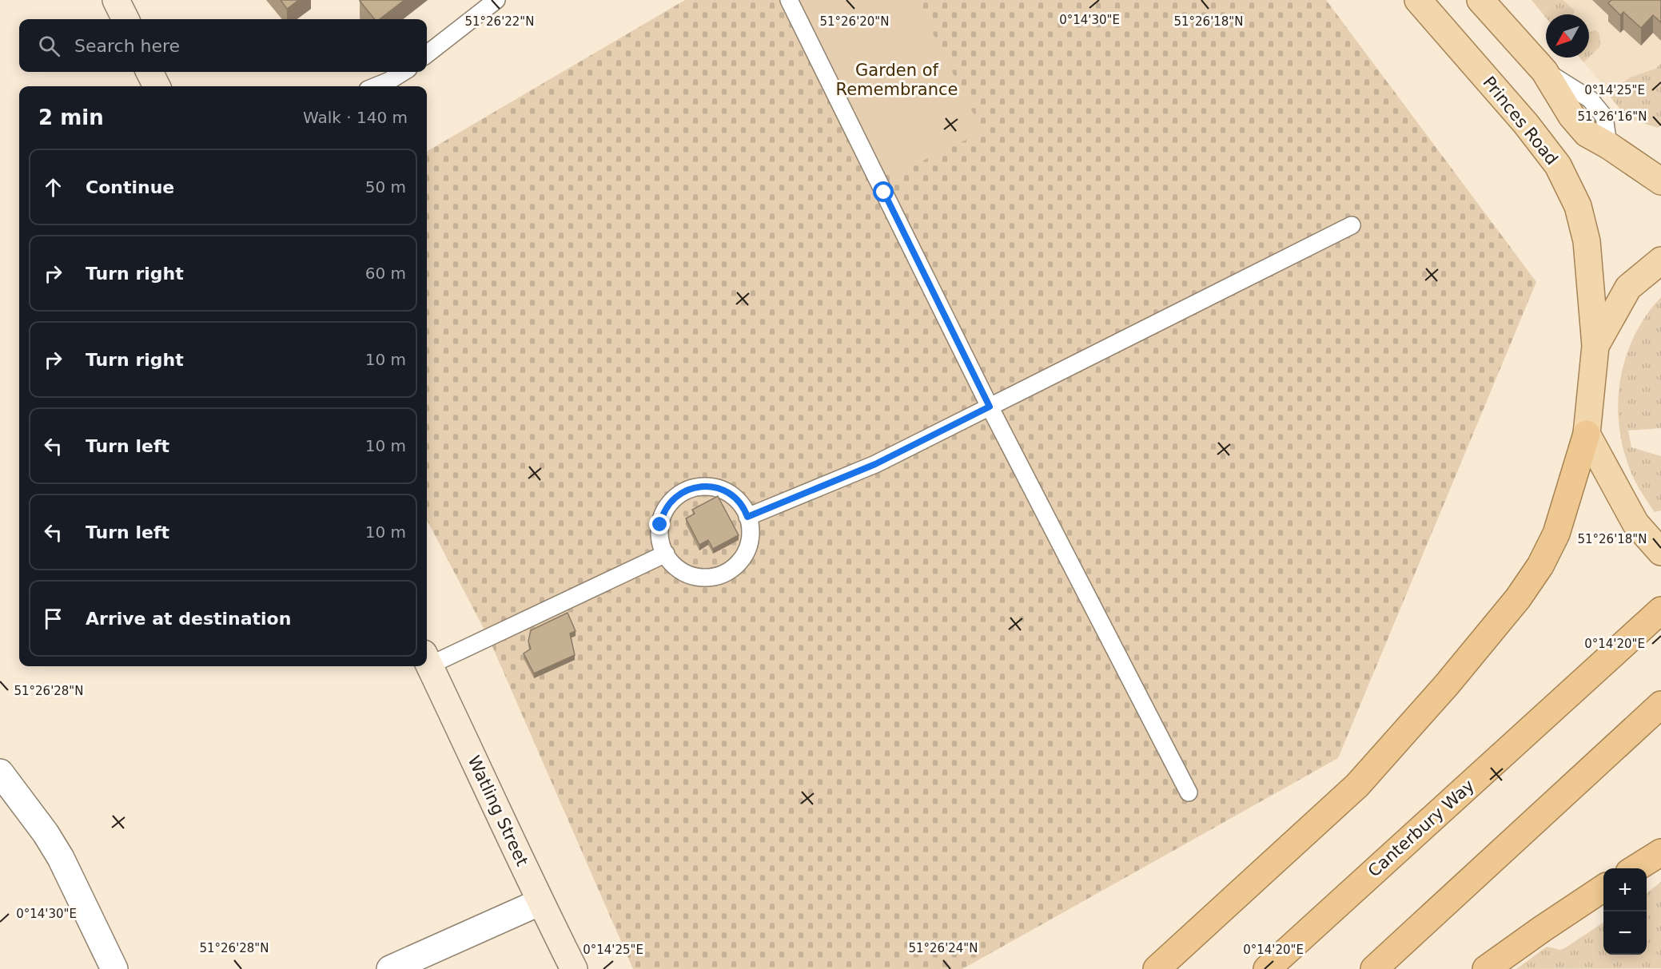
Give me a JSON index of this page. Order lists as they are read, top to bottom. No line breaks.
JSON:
{"streets":{"highway":["Canterbury Way"],"main road":["Princes Road","Watling Street"]},"parks":["Garden of Remembrance"],"north":"bottom left","page":{"search":"Search here","heading":["2 min","Walk · 140 m"],"list":[["Continue","50 m"],["Turn right","60 m"],["Turn right","10 m"],["Turn left","10 m"],["Turn left","10 m"],"Arrive at destination"],"map_buttons":["+","−"]},"coordinates":["0°14'30\"E","51°26'22\"N","51°26'20\"N","51°26'18\"N","0°14'25\"E","51°26'16\"N","0°14'20\"E","51°26'28\"N","51°26'24\"N"]}
